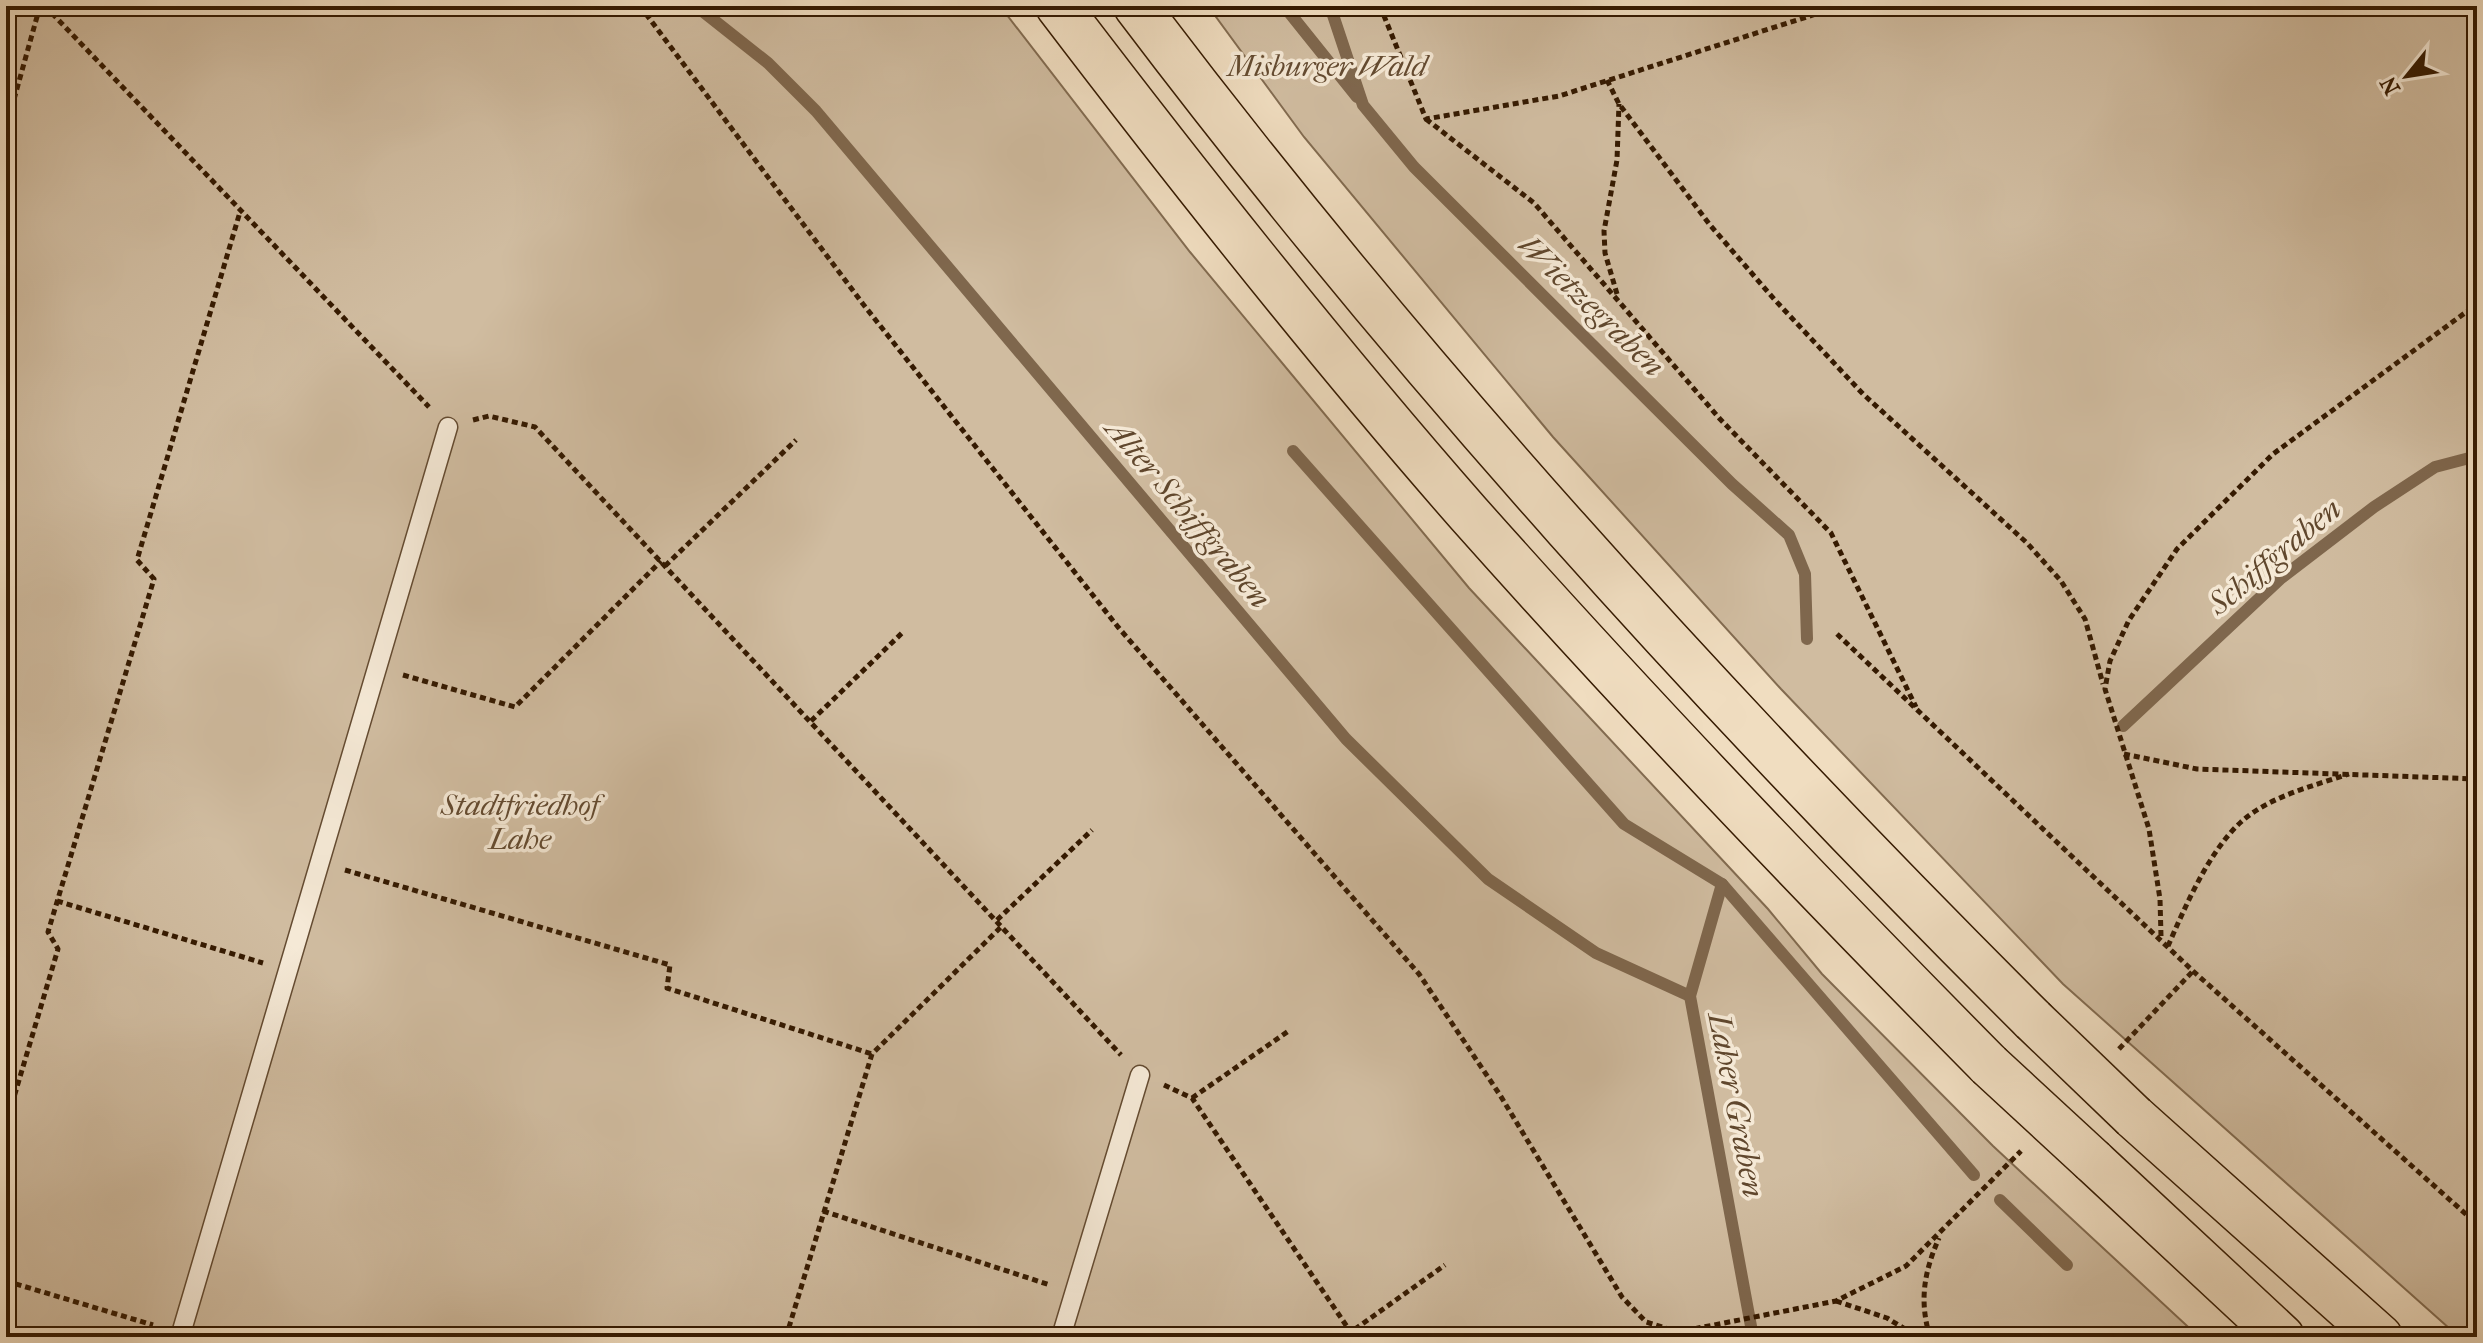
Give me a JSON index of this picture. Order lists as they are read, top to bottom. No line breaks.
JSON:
{"water":["Wietzegraben","Alter Schiffgraben","Schiffgraben","Laher Graben"],"parks":["Misburger Wald","Stadtfriedhof Lahe"],"north":"bottom left"}
